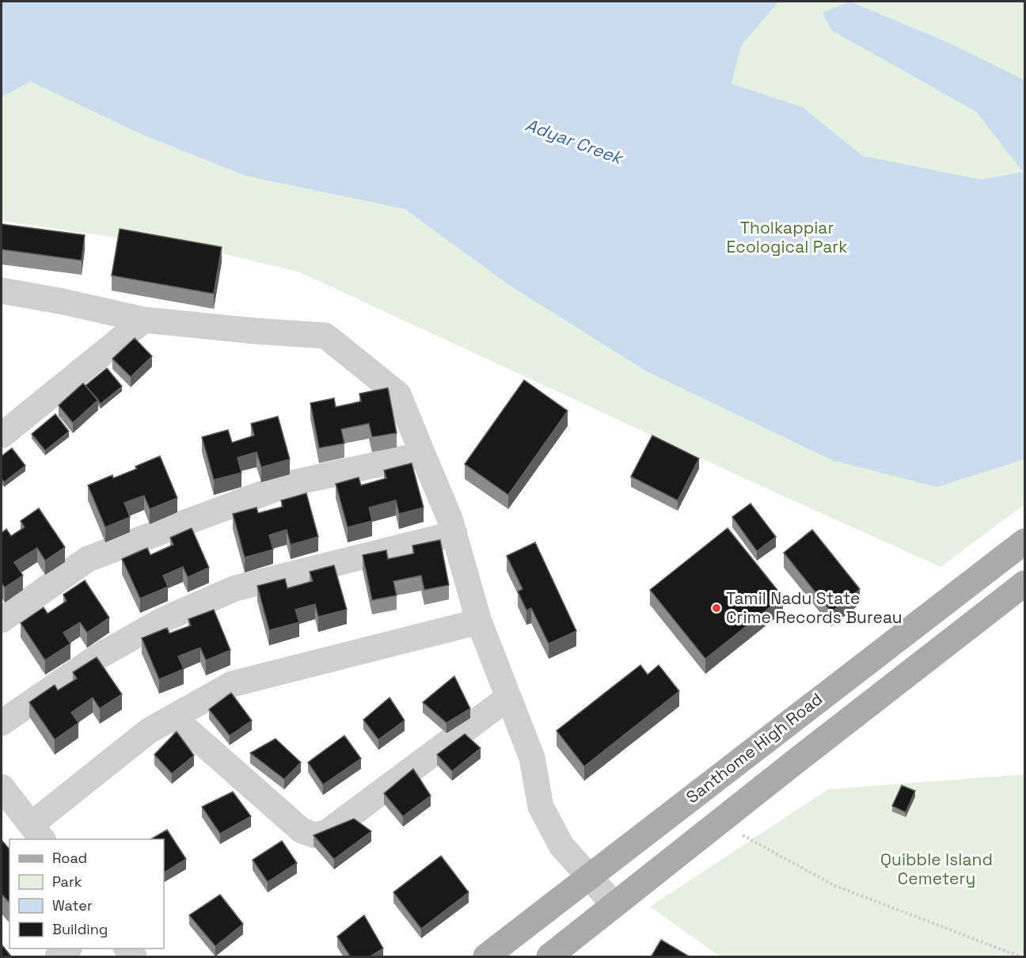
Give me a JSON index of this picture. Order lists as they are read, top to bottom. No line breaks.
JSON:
{"streets":{"main road":["Santhome High Road"]},"water":["Adyar Creek"],"parks":["Tholkappiar Ecological Park","Quibble Island Cemetery"],"places":["Tamil Nadu State Crime Records Bureau"],"legend":["Road","Park","Water","Building"]}
